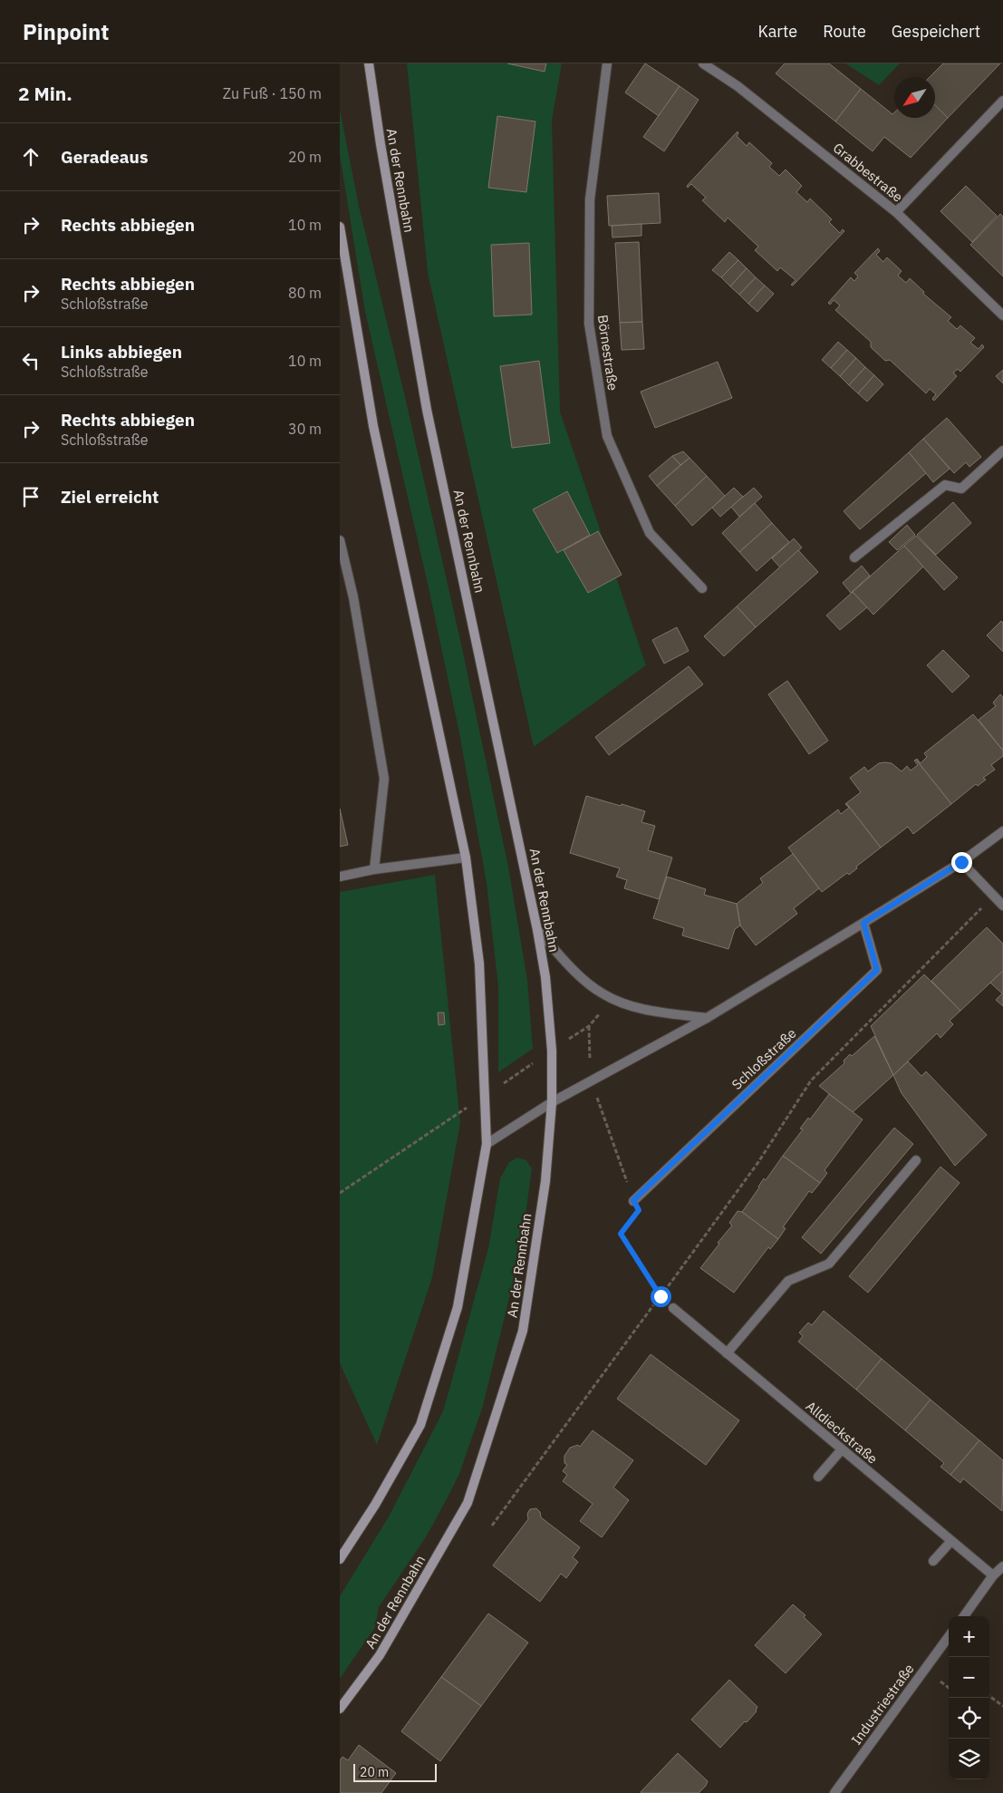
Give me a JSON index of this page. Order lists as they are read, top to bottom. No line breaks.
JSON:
{"streets":{"main road":["An der Rennbahn"],"street":["Grabbestraße","Börnestraße","Schloßstraße","Alldieckstraße","Industriestraße"]},"scale_bar":"20 m","north":"bottom left","page":{"header":"Pinpoint","nav":["Karte","Route","Gespeichert"],"heading":["2 Min.","Zu Fuß · 150 m"],"list":[["Geradeaus","20 m"],["Rechts abbiegen","10 m"],["Rechts abbiegen","Schloßstraße","80 m"],["Links abbiegen","Schloßstraße","10 m"],["Rechts abbiegen","Schloßstraße","30 m"],"Ziel erreicht"],"map_buttons":["+","−"],"scale":"20 m"}}
